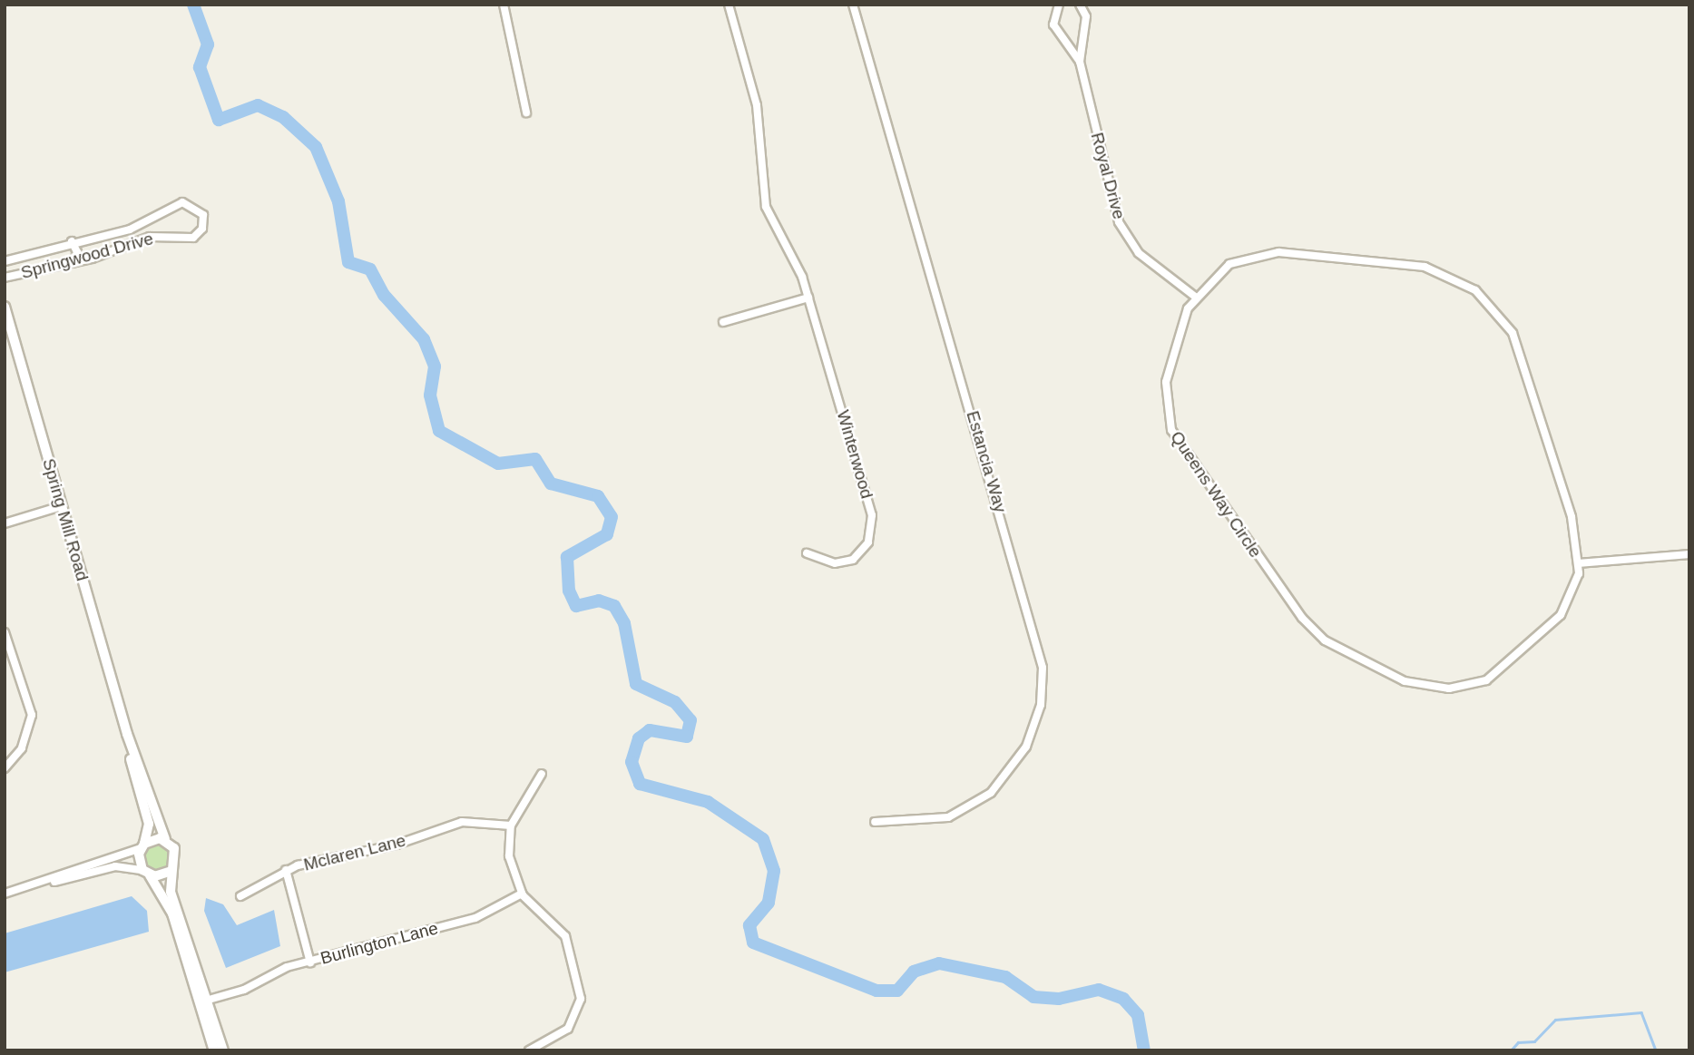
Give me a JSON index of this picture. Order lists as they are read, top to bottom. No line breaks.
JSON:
{"streets":{"street":["Royal Drive","Springwood Drive","Winterwood","Estancia Way","Queens Way Circle","Spring Mill Road","Mclaren Lane","Burlington Lane"]},"crossings":[["Royal Drive","Queens Way Circle"]]}
